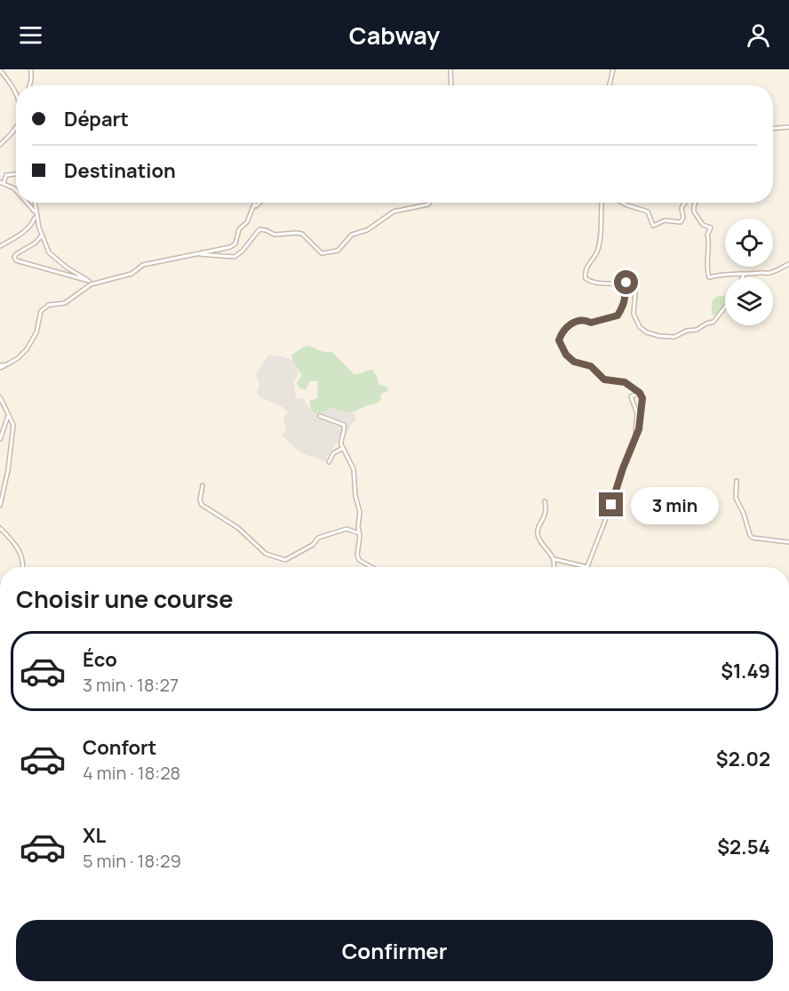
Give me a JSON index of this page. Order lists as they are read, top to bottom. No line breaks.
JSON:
{"page":{"header":"Cabway","banner":["Départ","Destination"],"bubble":"3 min","heading":"Choisir une course","list":[{"name":"Éco","note":"3 min · 18:27","value":"$1.49"},{"name":"Confort","note":"4 min · 18:28","value":"$2.02"},{"name":"XL","note":"5 min · 18:29","value":"$2.54"}],"buttons":"Confirmer"}}
